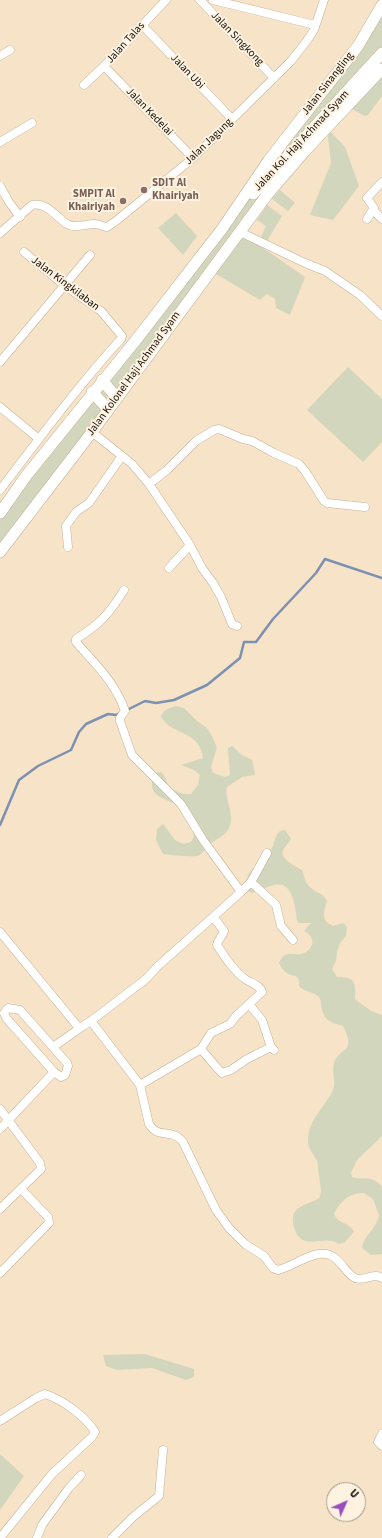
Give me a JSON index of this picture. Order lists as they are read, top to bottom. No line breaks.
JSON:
{"streets":{"main road":["Jalan Sinangling","Jalan Kol. Haji Achmad Syam","Jalan Kolonel Haji Achmad Syam"],"street":["Jalan Singkong","Jalan Talas","Jalan Ubi","Jalan Kedelai","Jalan Jagung","Jalan Kingkilaban"]},"crossings":[["Jalan Singkong","Jalan Jagung"],["Jalan Talas","Jalan Ubi"],["Jalan Talas","Jalan Kedelai"],["Jalan Ubi","Jalan Jagung"],["Jalan Sinangling","Jalan Kol. Haji Achmad Syam"],["Jalan Kedelai","Jalan Jagung"],["Jalan Kol. Haji Achmad Syam","Jalan Kolonel Haji Achmad Syam"]],"places":["SDIT Al Khairiyah","SMPIT Al Khairiyah"],"north":"top right"}
